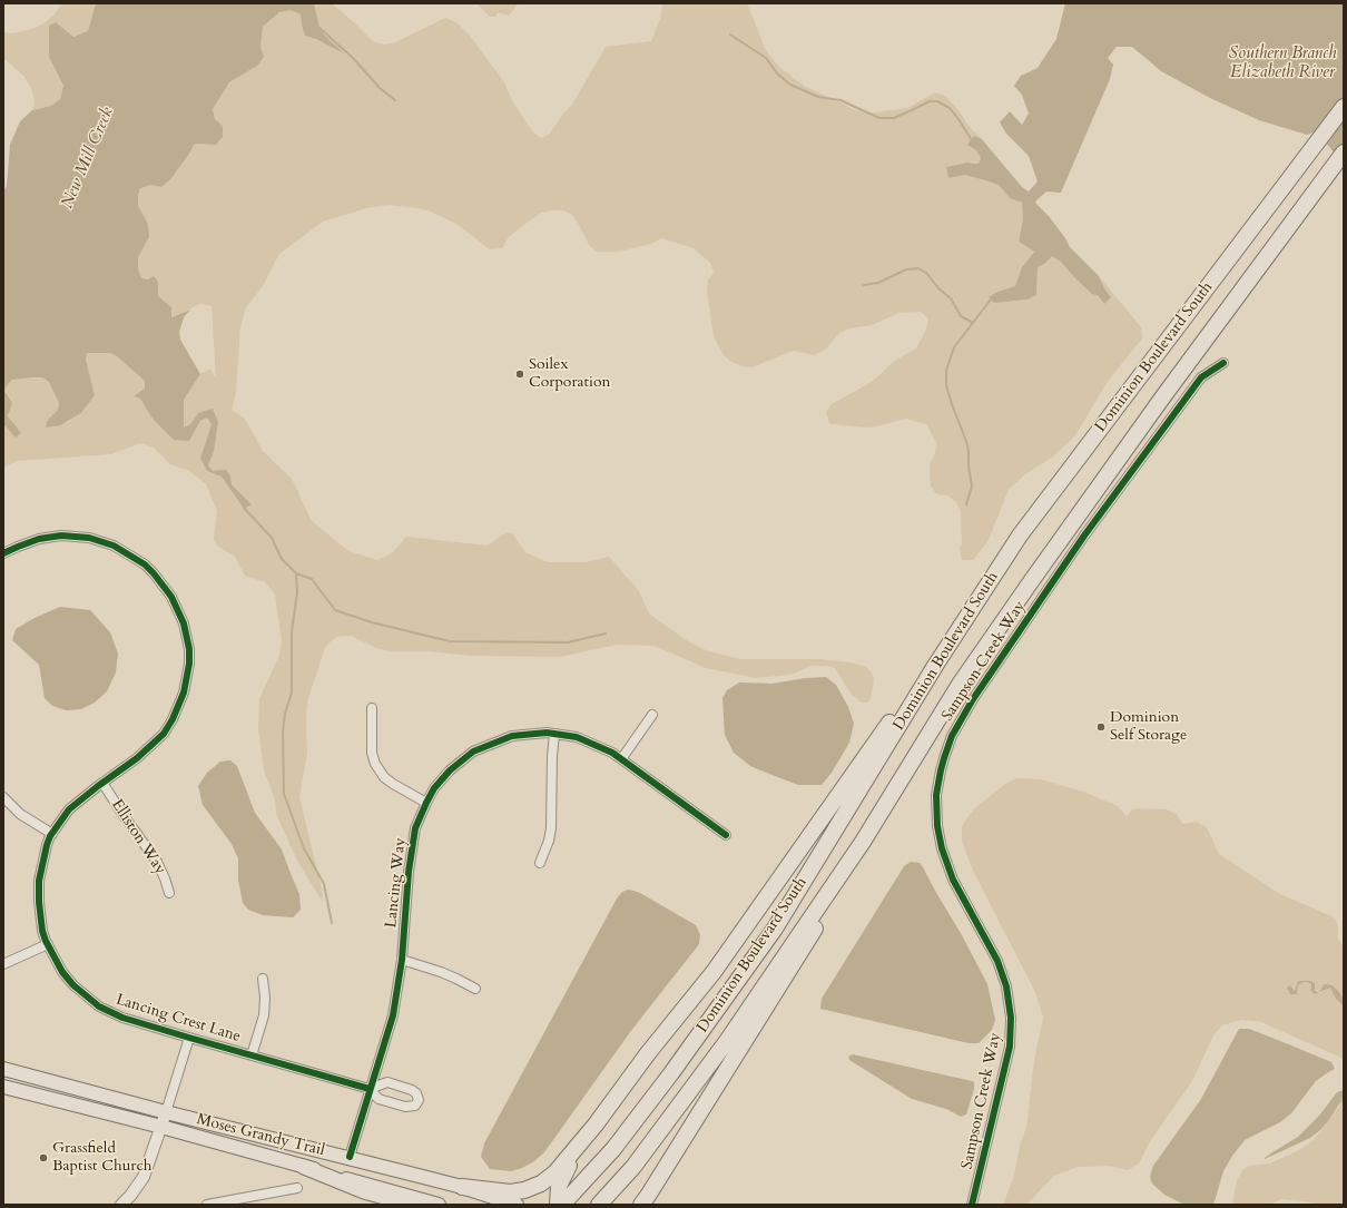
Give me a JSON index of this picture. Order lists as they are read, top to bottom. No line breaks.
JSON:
{"streets":{"highway":["Dominion Boulevard South"],"main road":["Moses Grandy Trail"],"street":["Sampson Creek Way","Elliston Way","Lancing Way","Lancing Crest Lane"]},"crossings":[["Elliston Way","Lancing Crest Lane"],["Lancing Way","Lancing Crest Lane"],["Lancing Way","Moses Grandy Trail"]],"water":["Southern Branch Elizabeth River","New Mill Creek"],"places":["Soilex Corporation","Dominion Self Storage","Grassfield Baptist Church"]}
